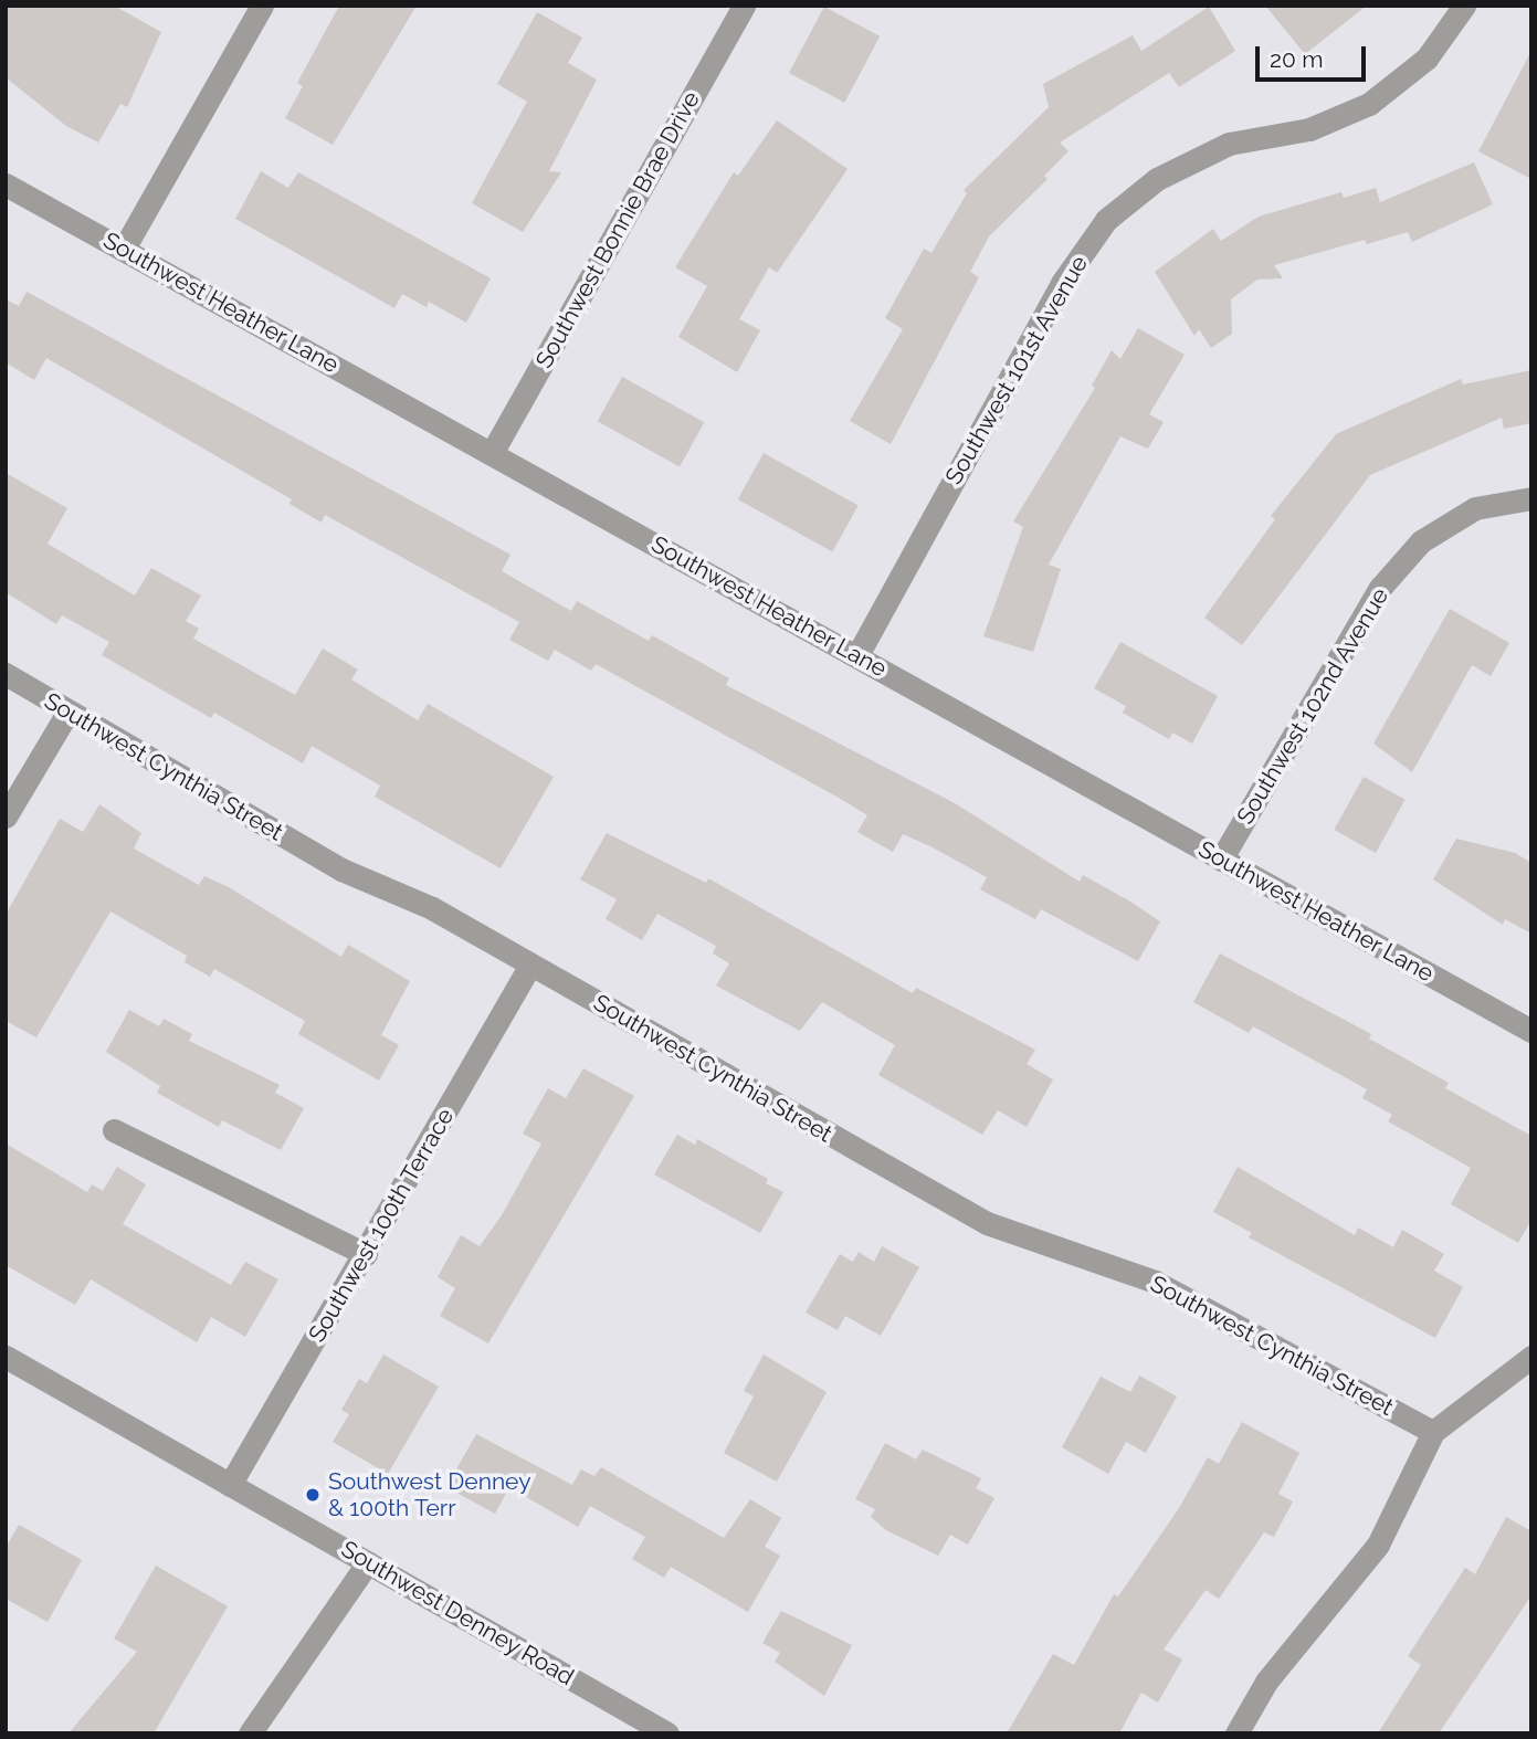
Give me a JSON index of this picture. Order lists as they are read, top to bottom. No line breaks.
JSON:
{"streets":{"street":["Southwest Bonnie Brae Drive","Southwest Heather Lane","Southwest 101st Avenue","Southwest 102nd Avenue","Southwest Cynthia Street","Southwest 100th Terrace","Southwest Denney Road"]},"crossings":[["Southwest Bonnie Brae Drive","Southwest Heather Lane"],["Southwest Heather Lane","Southwest 101st Avenue"],["Southwest Heather Lane","Southwest 102nd Avenue"],["Southwest Cynthia Street","Southwest 100th Terrace"],["Southwest 100th Terrace","Southwest Denney Road"]],"places":["Southwest Denney & 100th Terr"],"scale_bar":"20 m"}
